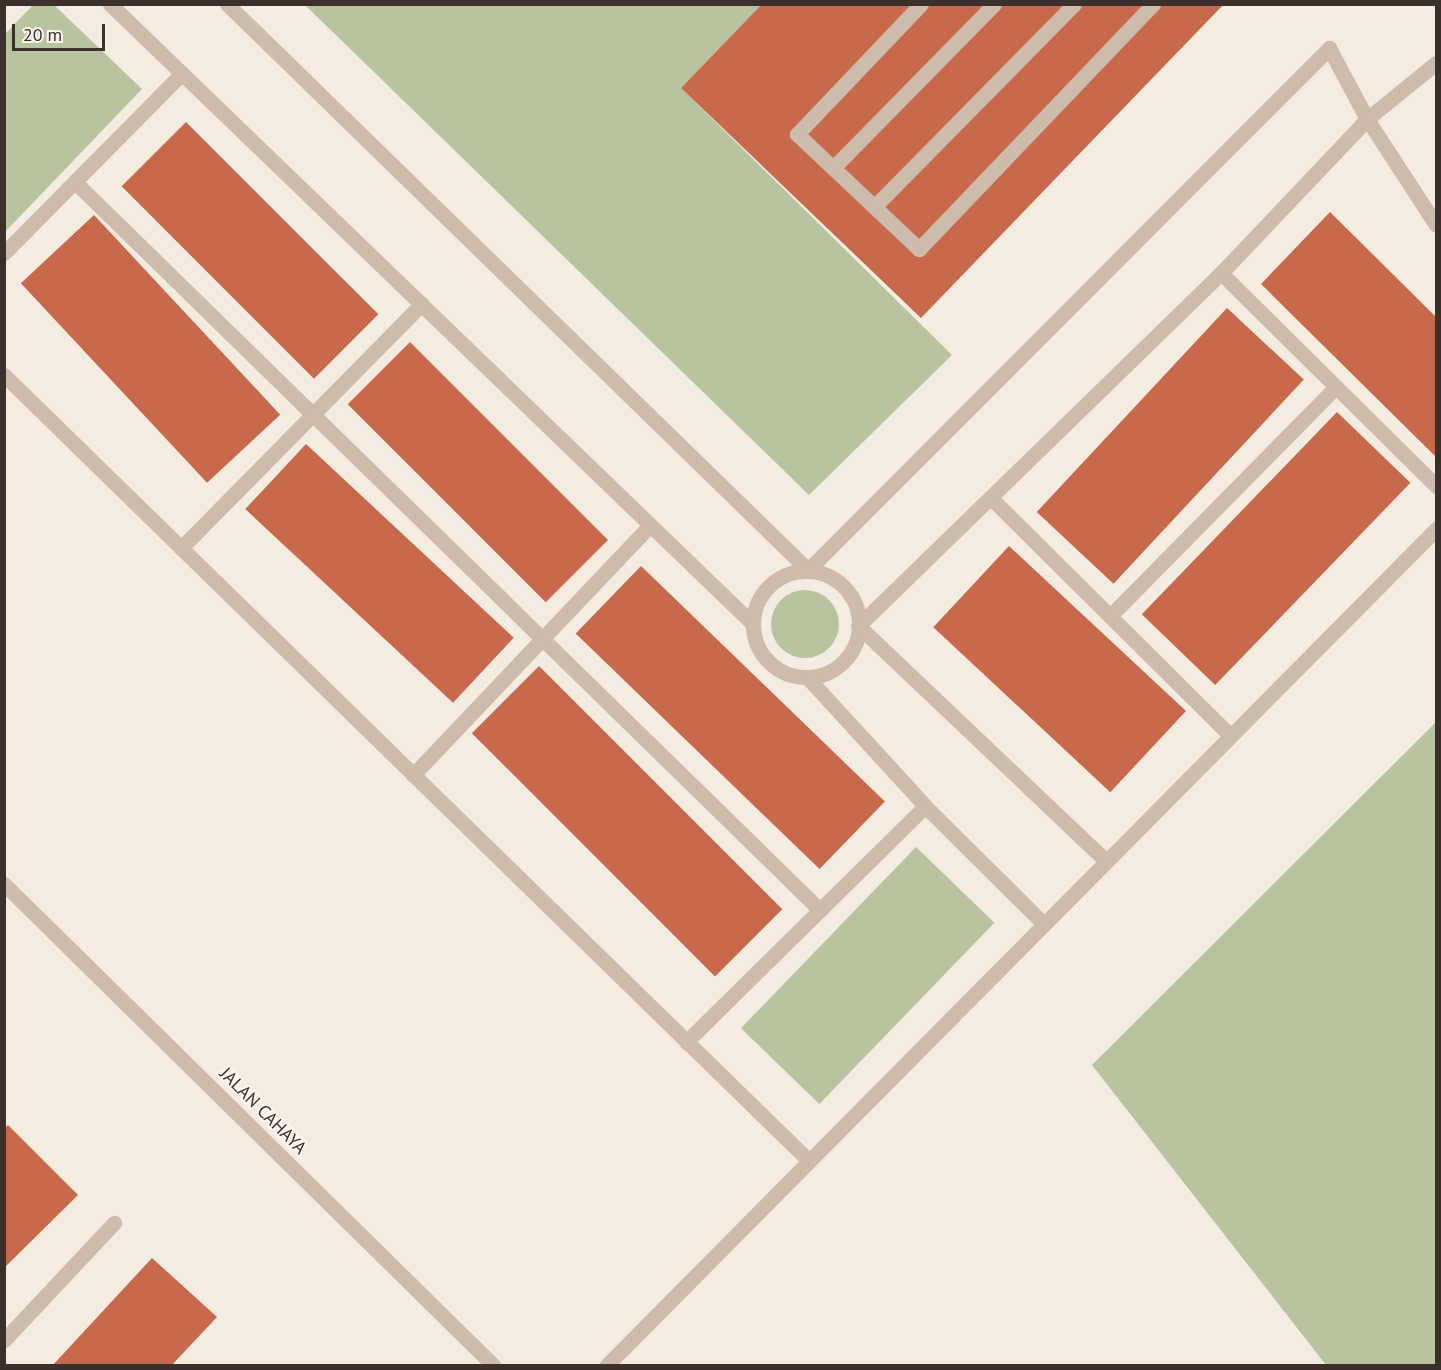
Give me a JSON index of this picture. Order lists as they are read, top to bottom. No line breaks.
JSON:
{"streets":{"street":["JALAN CAHAYA"]},"scale_bar":"20 m"}
